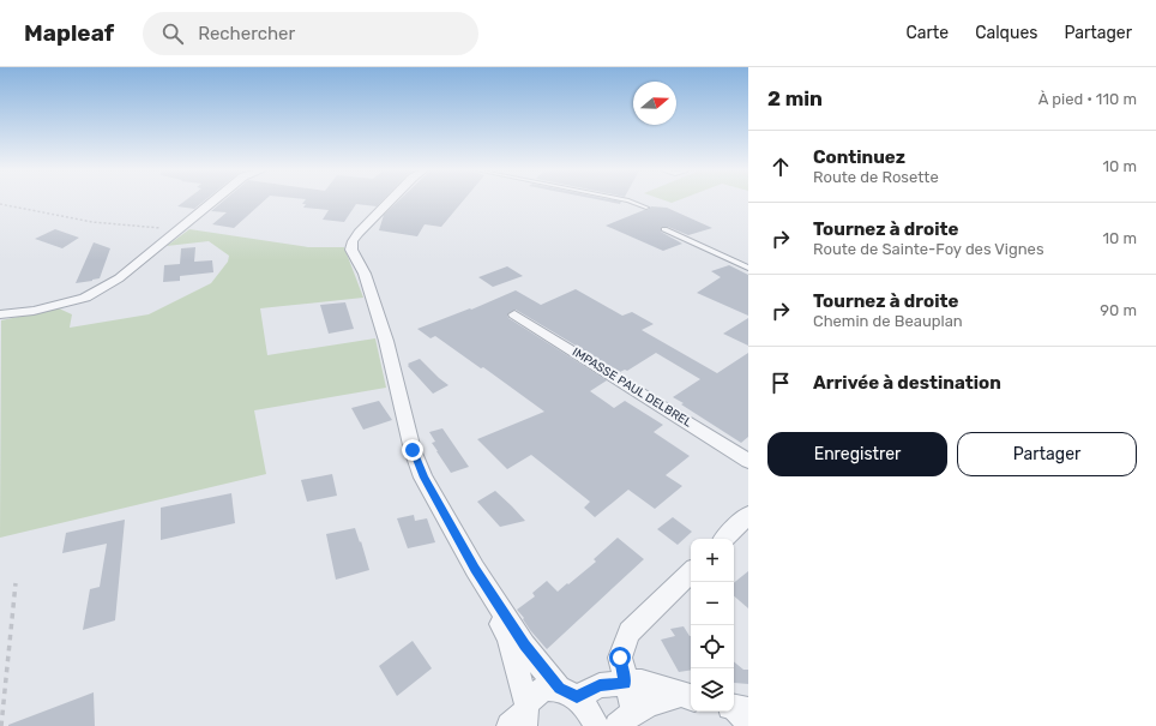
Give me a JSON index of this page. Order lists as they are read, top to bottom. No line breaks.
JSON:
{"streets":{"street":["IMPASSE PAUL DELBREL"]},"north":"right","page":{"header":"Mapleaf","search":"Rechercher","nav":["Carte","Calques","Partager"],"heading":["2 min","À pied · 110 m"],"list":[["Continuez","Route de Rosette","10 m"],["Tournez à droite","Route de Sainte-Foy des Vignes","10 m"],["Tournez à droite","Chemin de Beauplan","90 m"],"Arrivée à destination"],"buttons":["Enregistrer","Partager"],"map_buttons":["+","−"]}}
